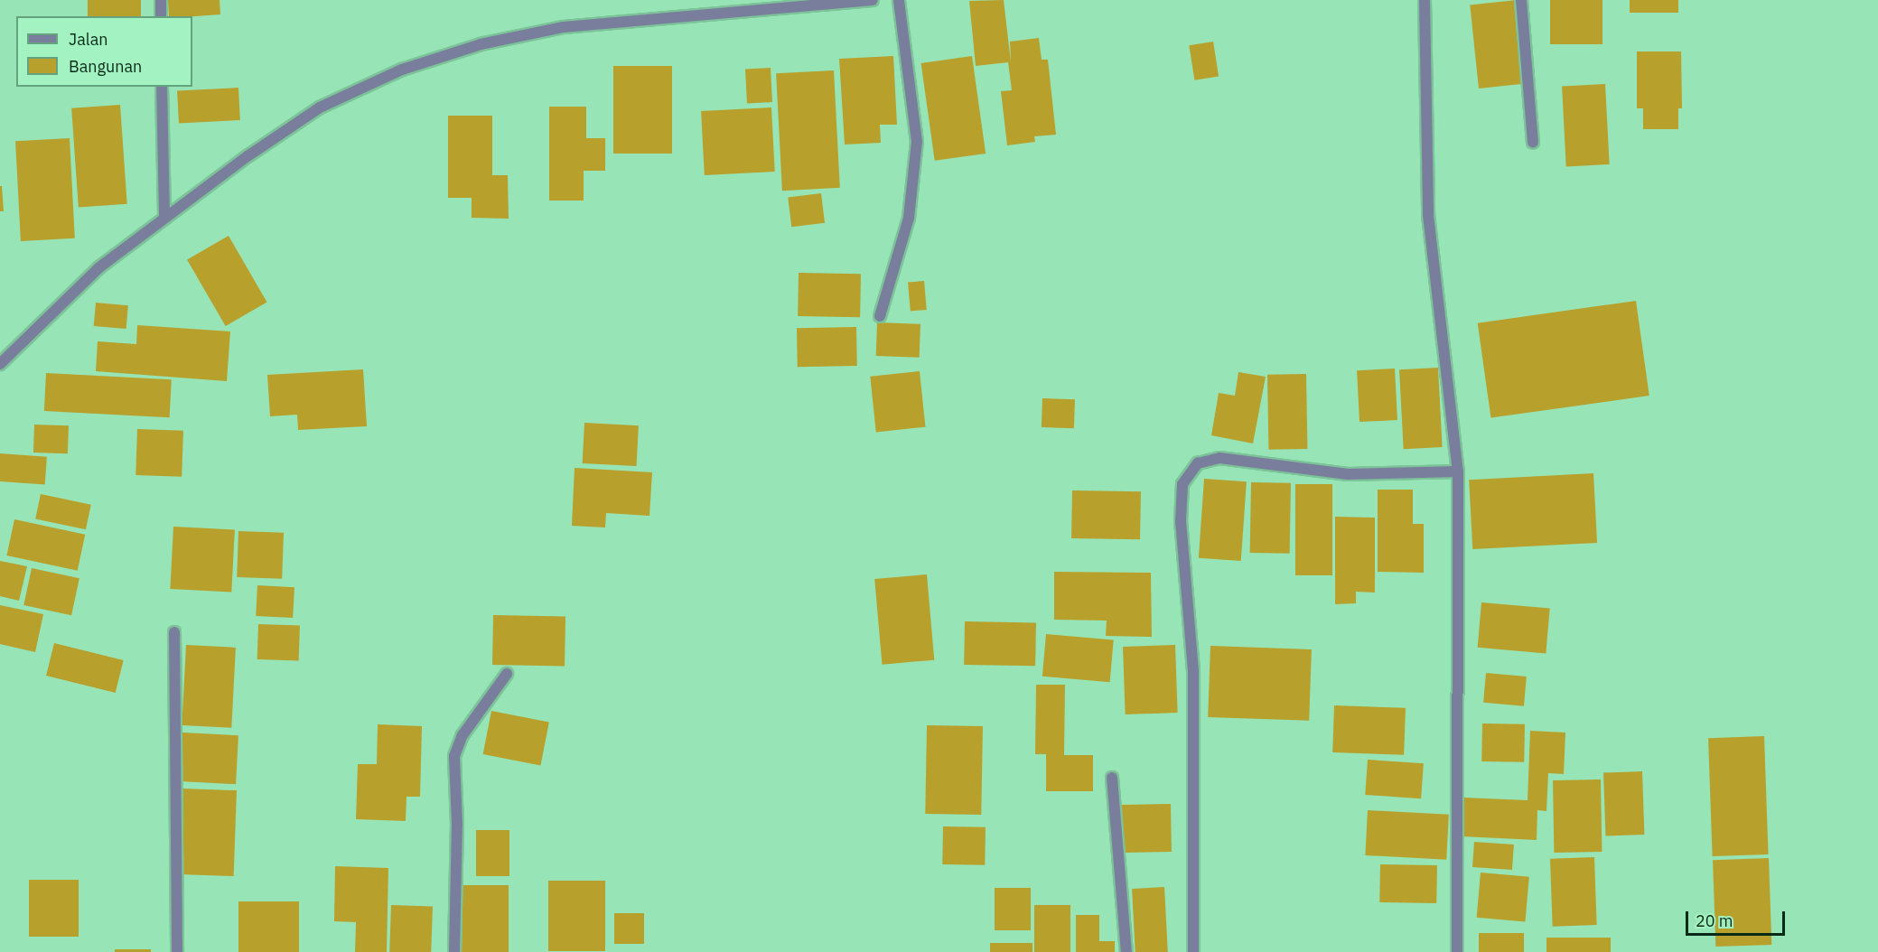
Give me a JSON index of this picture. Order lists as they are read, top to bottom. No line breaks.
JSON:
{"legend":["Jalan","Bangunan"],"scale_bar":"20 m"}
